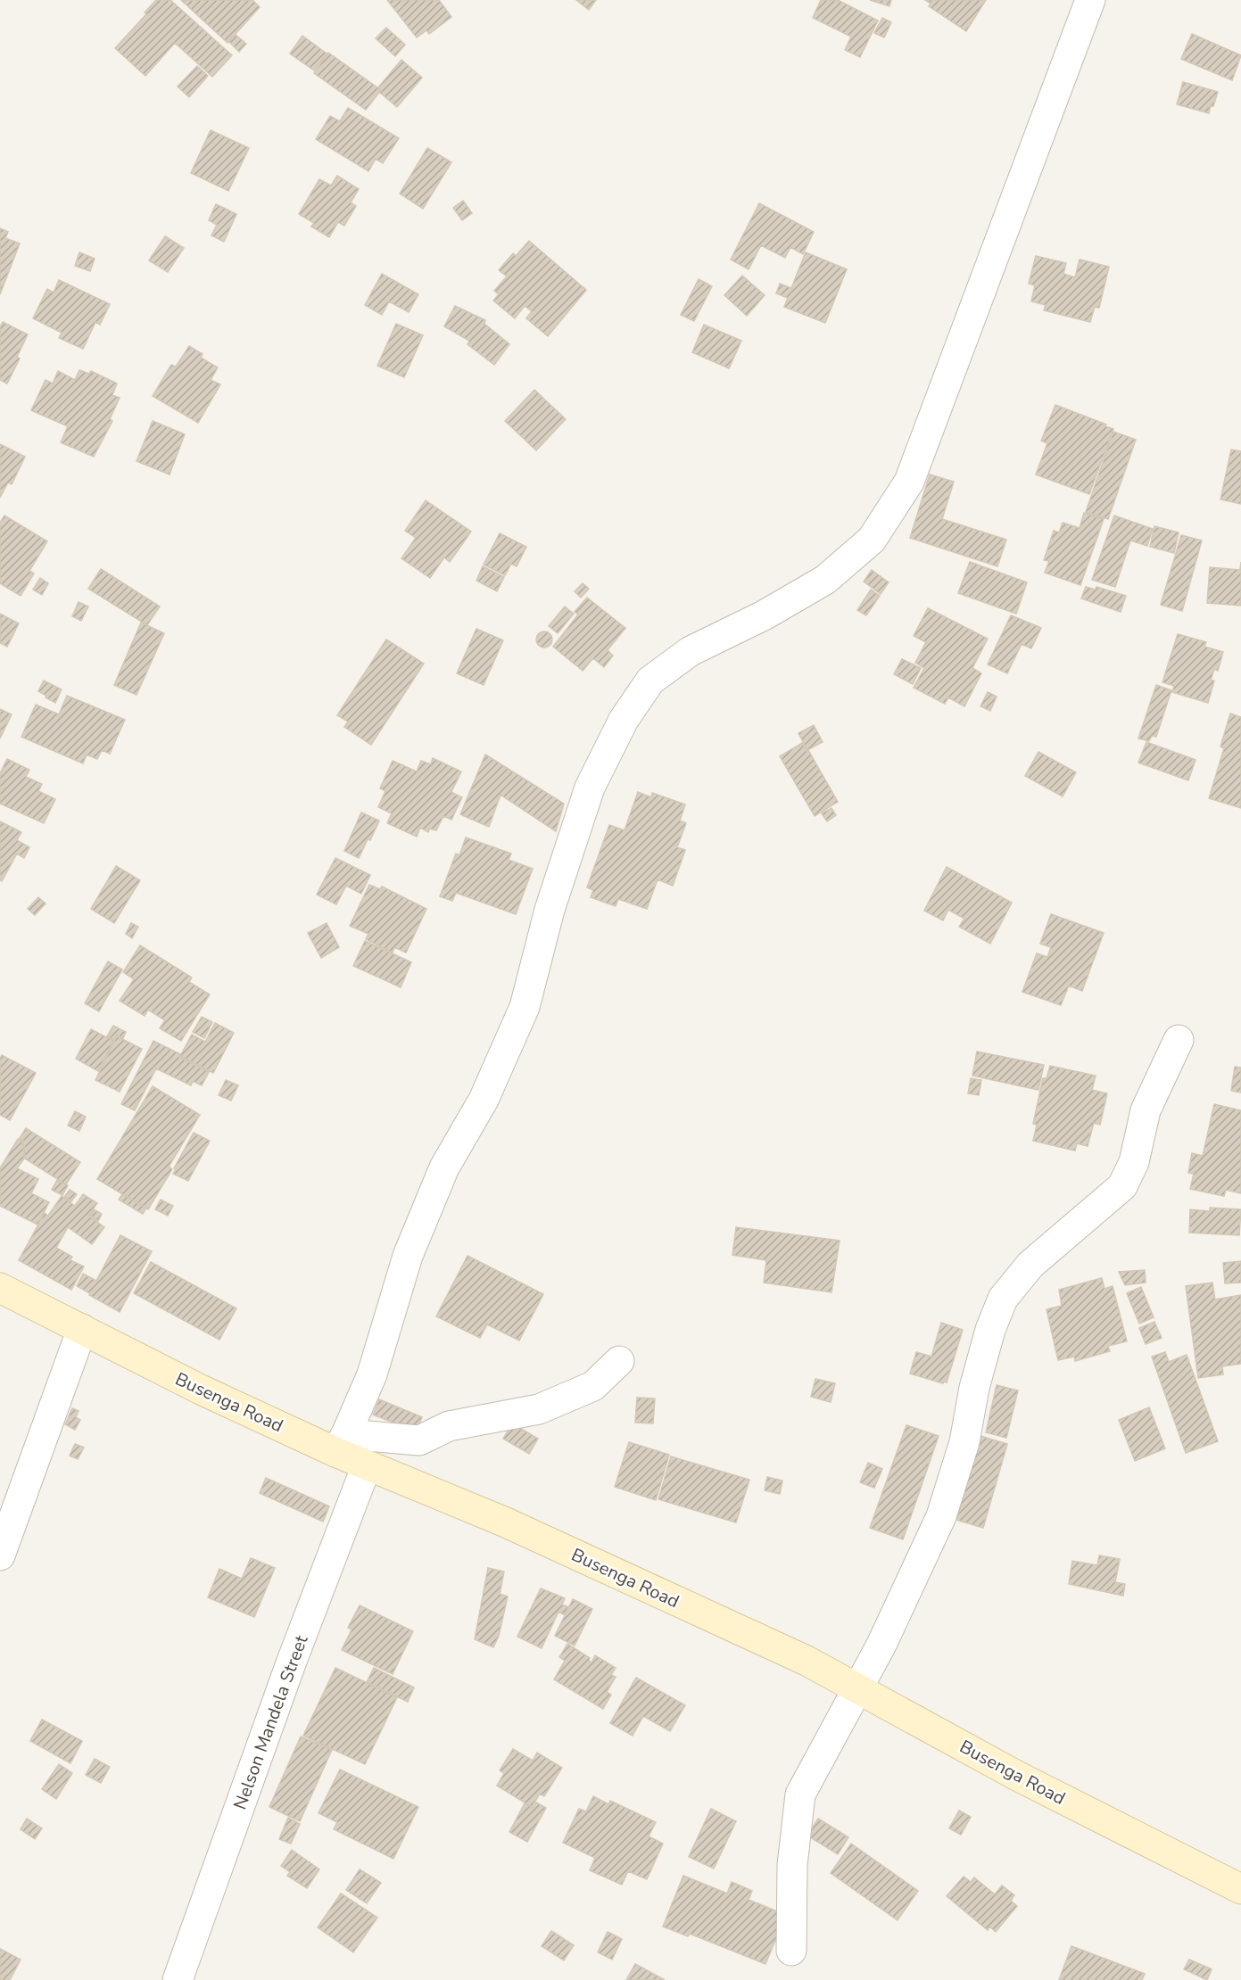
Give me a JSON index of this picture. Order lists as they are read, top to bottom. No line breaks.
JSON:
{"streets":{"street":["Busenga Road","Nelson Mandela Street"]},"crossings":[["Busenga Road","Nelson Mandela Street"]]}
